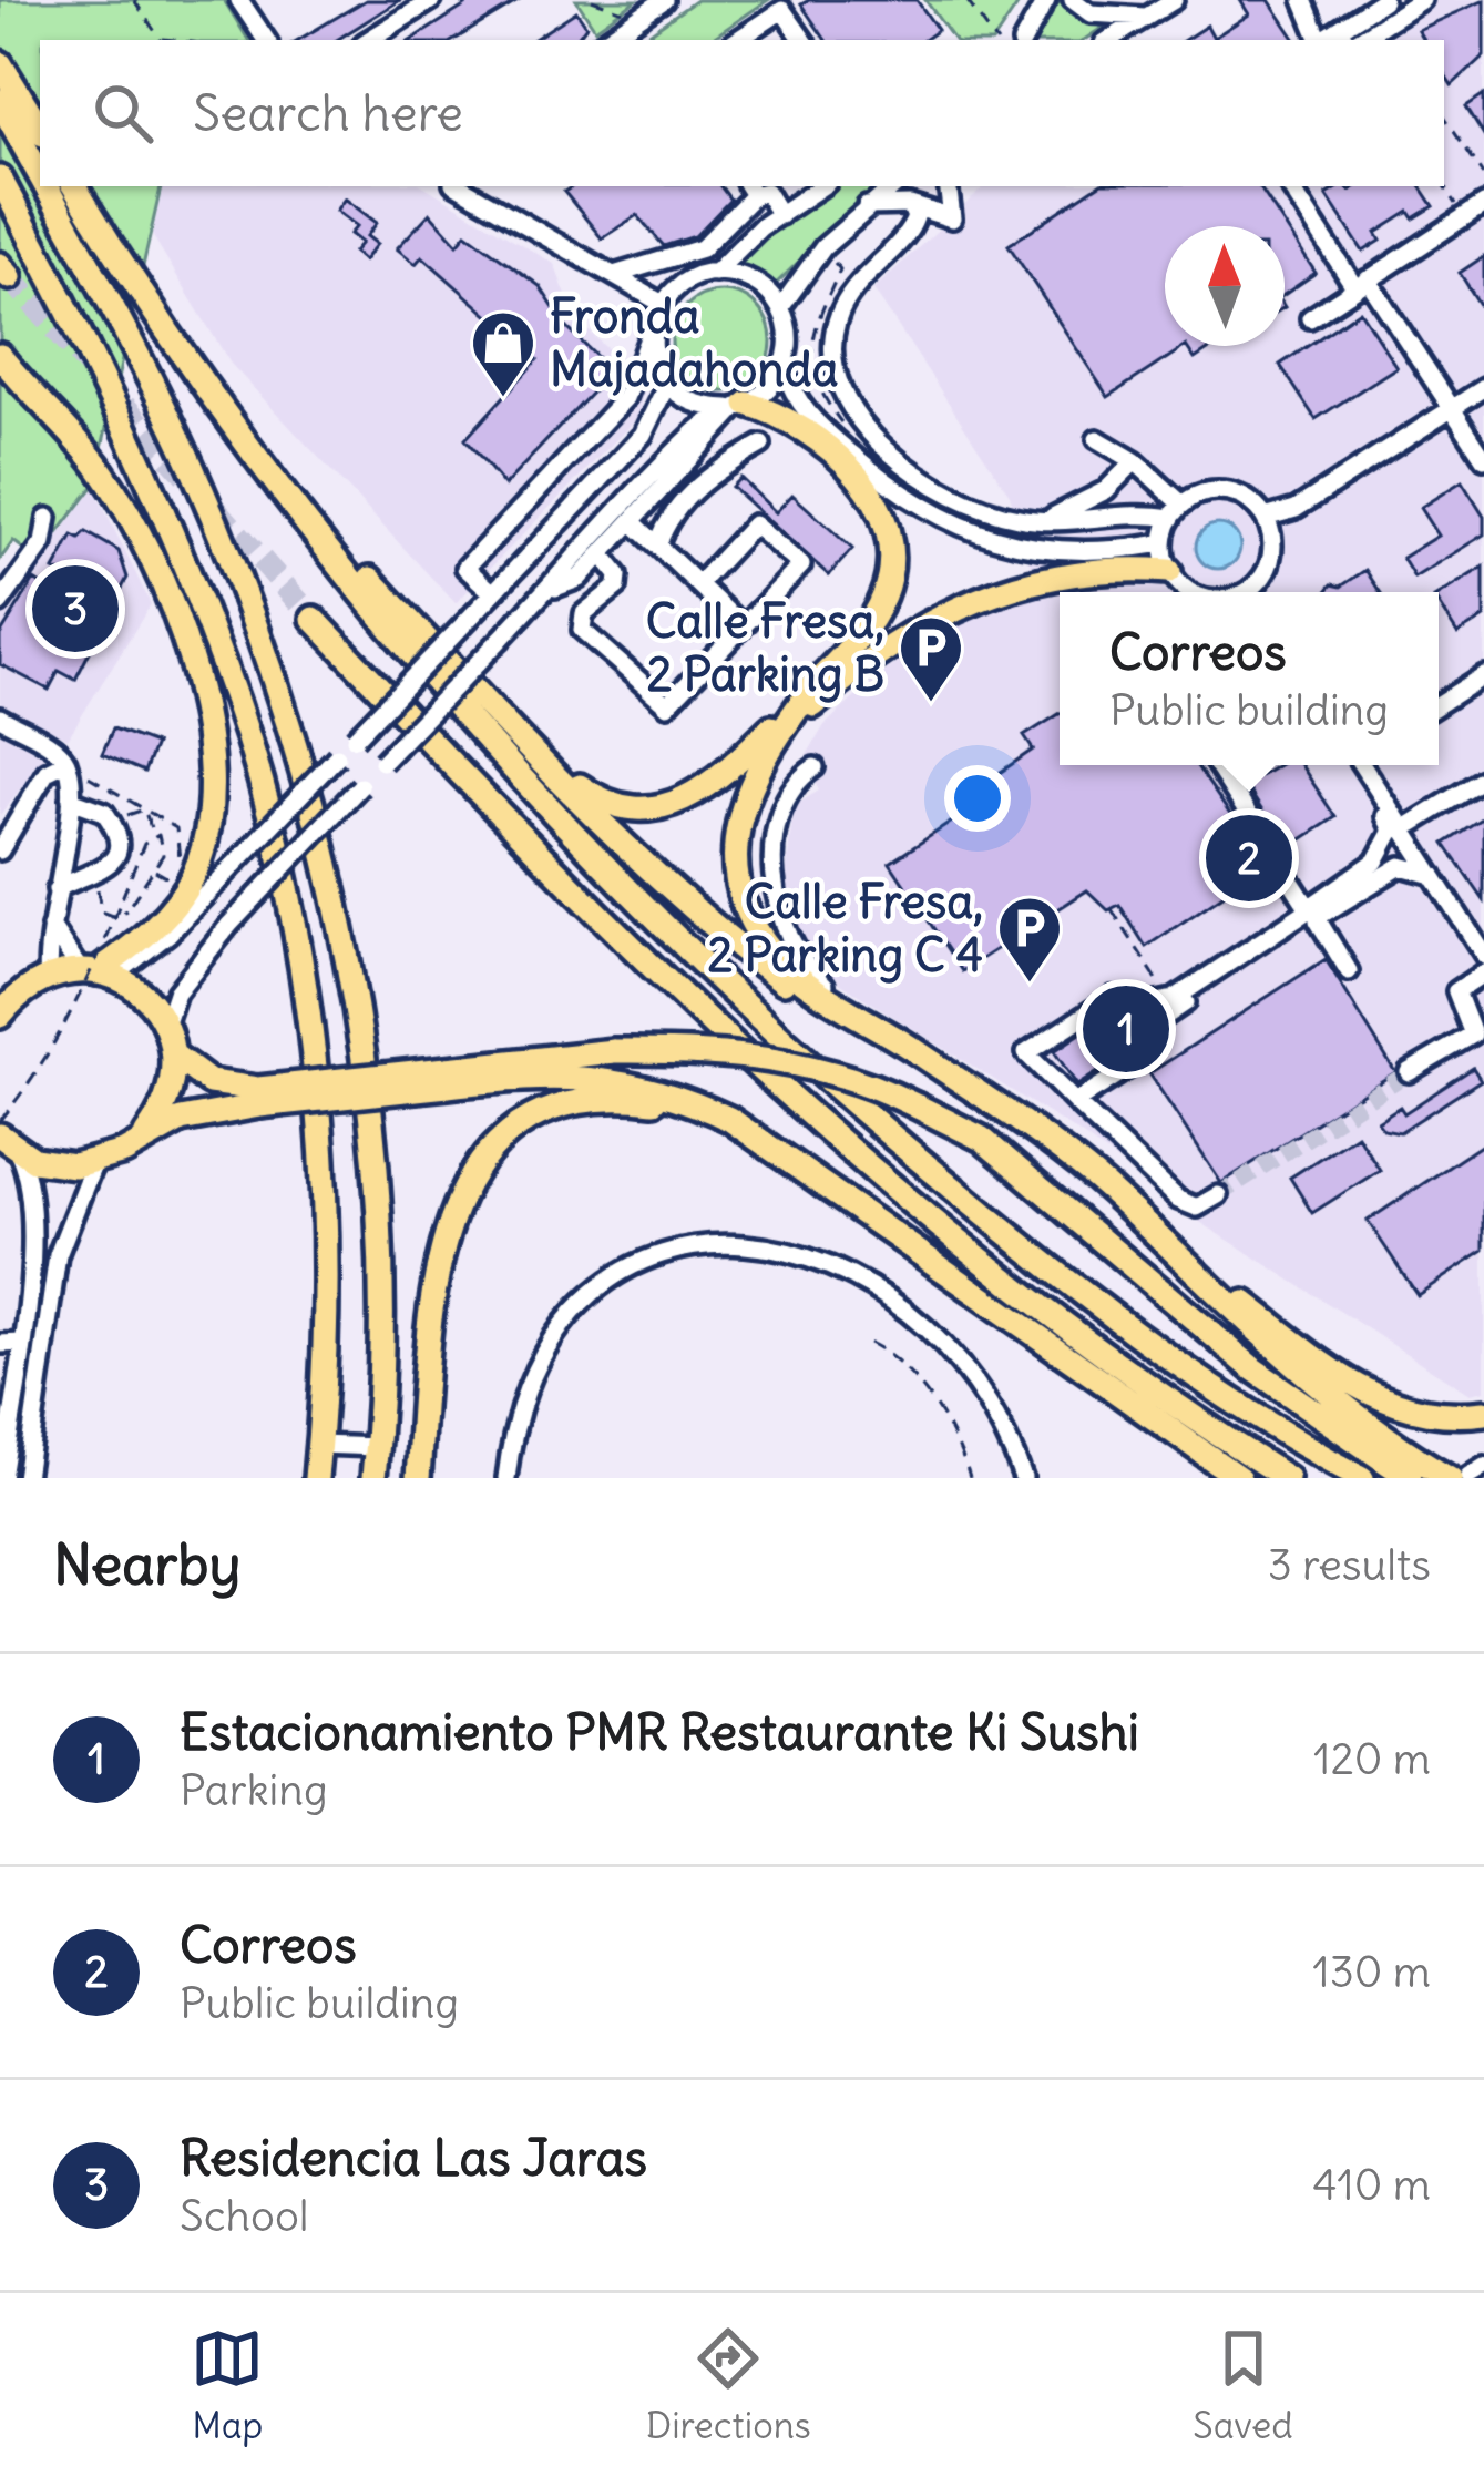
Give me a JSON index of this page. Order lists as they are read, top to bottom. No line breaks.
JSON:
{"places":{"shop":["Fronda Majadahonda"],"parking":["Calle Fresa, 2 Parking B","Calle Fresa, 2 Parking C 4"]},"north":"top","page":{"search":"Search here","pins":["3","2","1"],"popup":["Correos","Public building"],"heading":["Nearby","3 results"],"list":[{"mark":"1","name":"Estacionamiento PMR Restaurante Ki Sushi","note":"Parking","value":"120 m"},{"mark":"2","name":"Correos","note":"Public building","value":"130 m"},{"mark":"3","name":"Residencia Las Jaras","note":"School","value":"410 m"}],"nav":["Map","Directions","Saved"]}}
